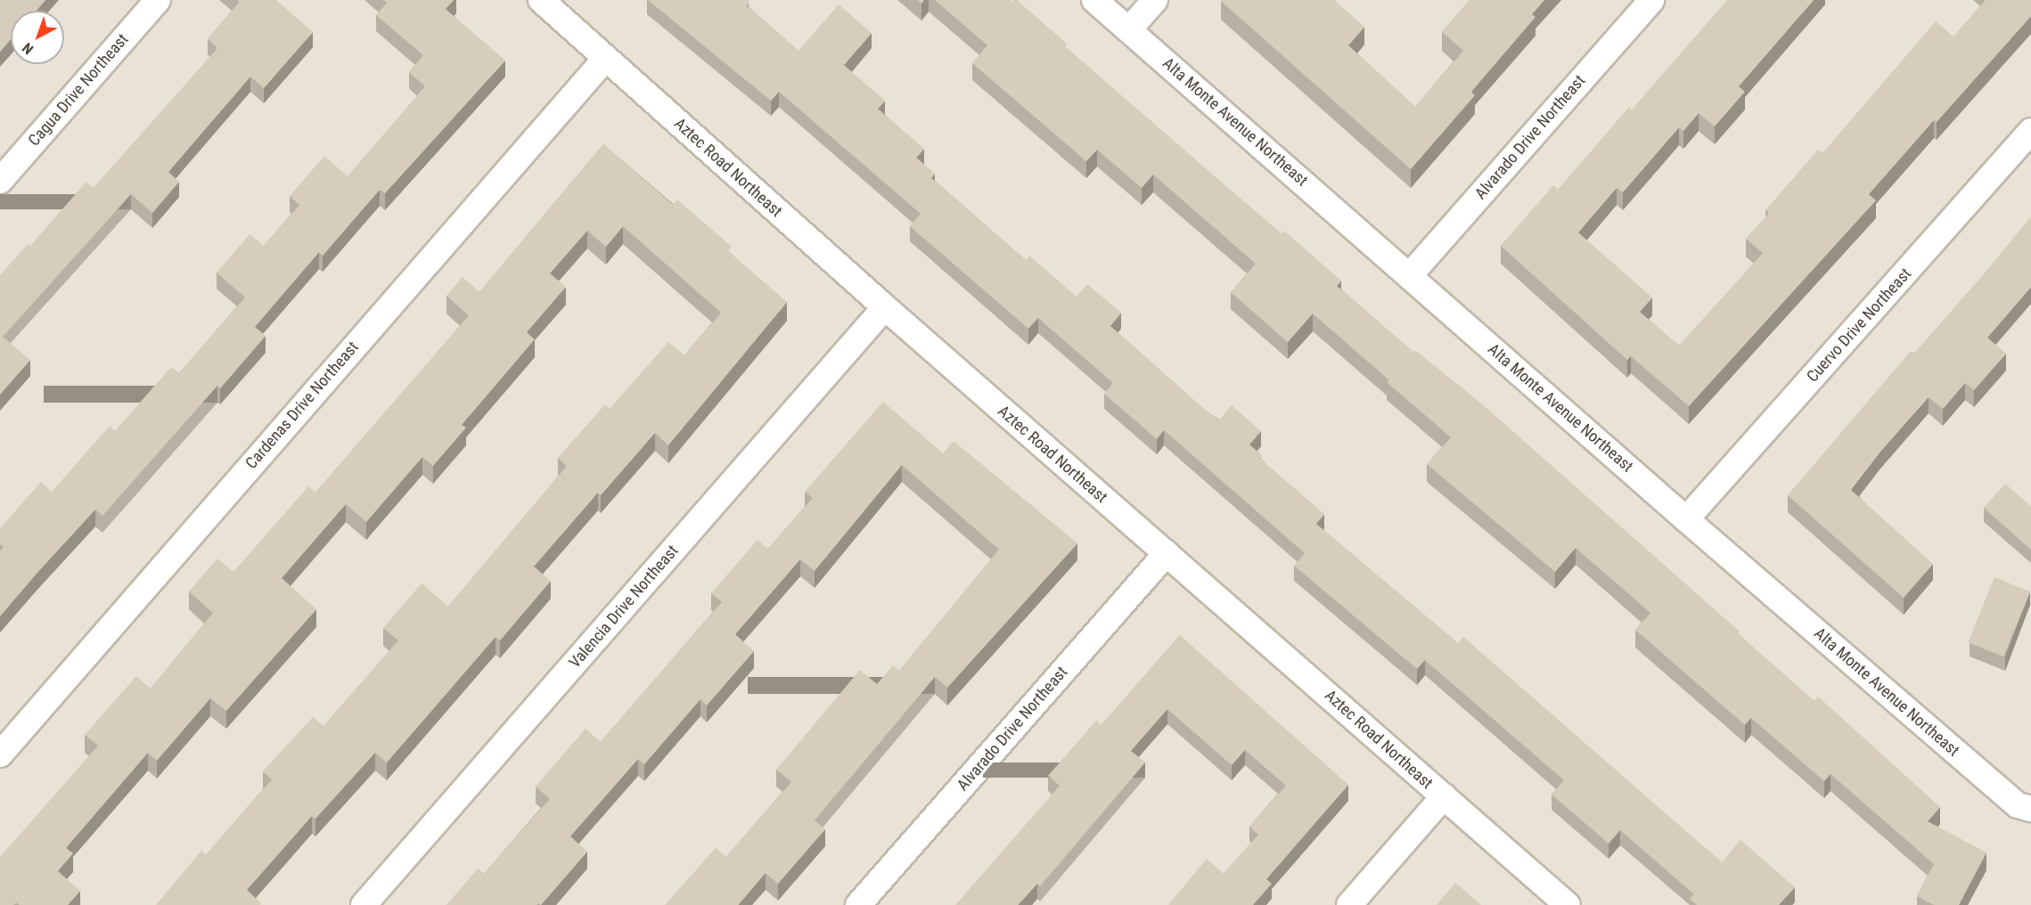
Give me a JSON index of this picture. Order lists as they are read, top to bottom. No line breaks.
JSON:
{"streets":{"street":["Cagua Drive Northeast","Alta Monte Avenue Northeast","Alvarado Drive Northeast","Aztec Road Northeast","Cuervo Drive Northeast","Cardenas Drive Northeast","Valencia Drive Northeast"]},"crossings":[["Alta Monte Avenue Northeast","Alvarado Drive Northeast"],["Alta Monte Avenue Northeast","Cuervo Drive Northeast"],["Alvarado Drive Northeast","Aztec Road Northeast"],["Aztec Road Northeast","Cardenas Drive Northeast"],["Aztec Road Northeast","Valencia Drive Northeast"]],"north":"bottom left"}
